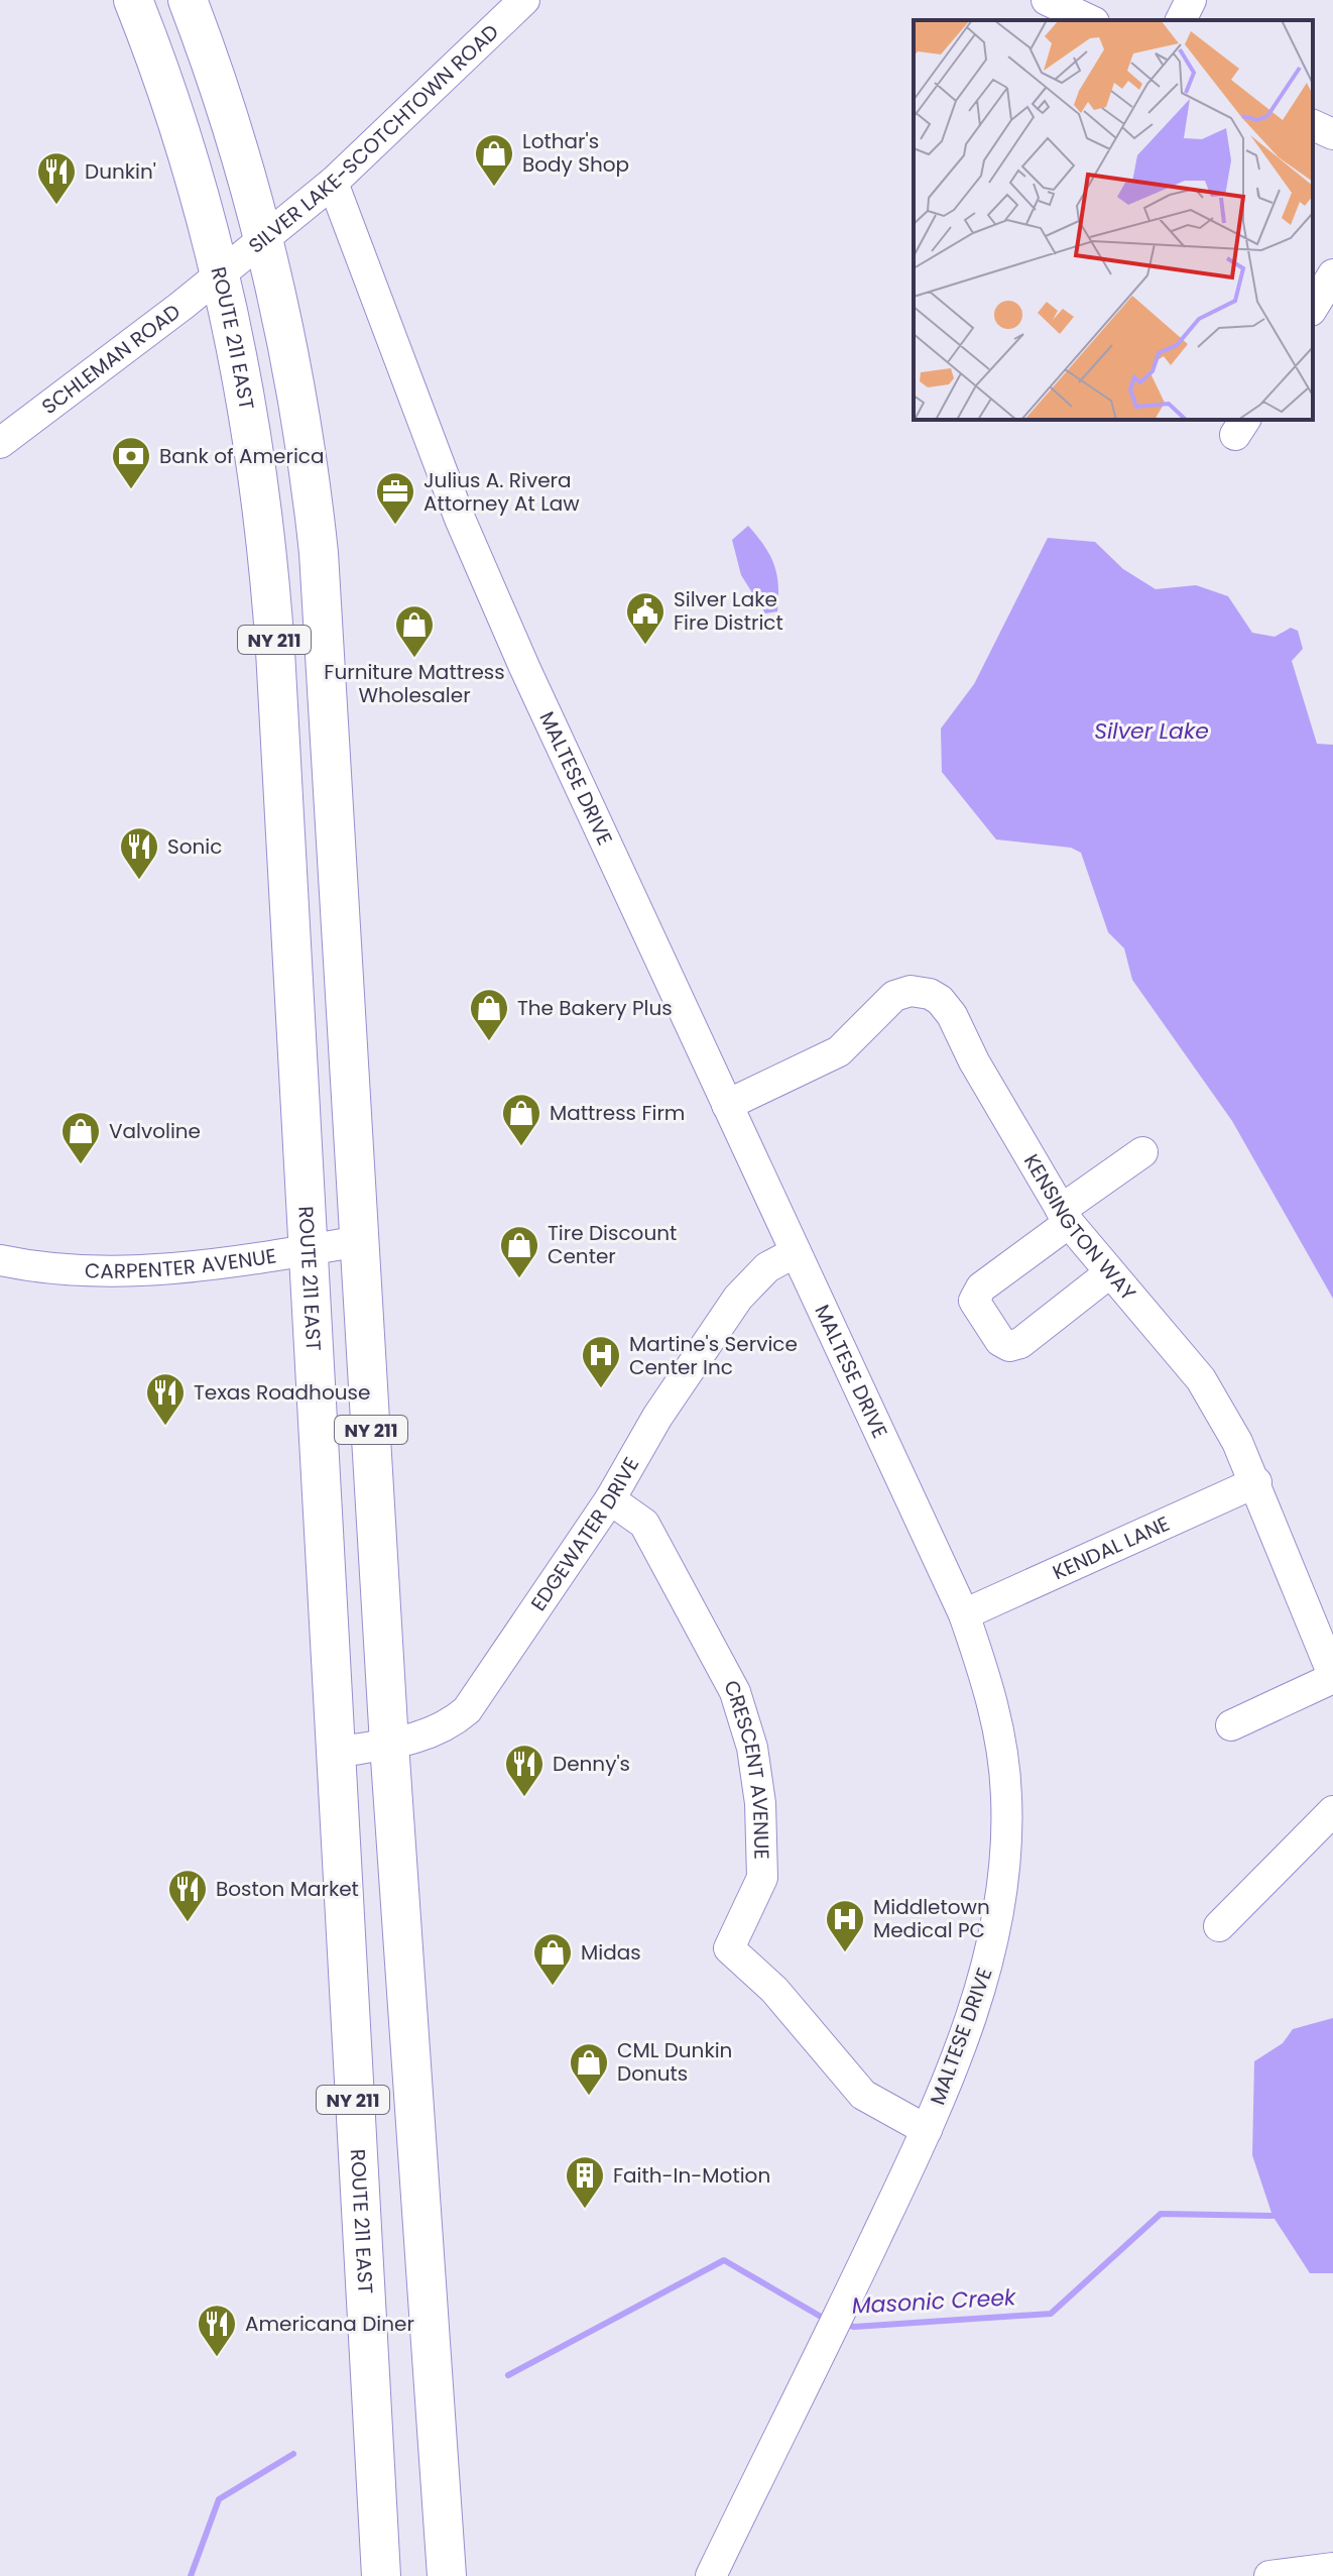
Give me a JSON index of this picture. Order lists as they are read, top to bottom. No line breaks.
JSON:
{"streets":{"main road":["ROUTE 211 EAST","NY 211"],"street":["SILVER LAKE-SCOTCHTOWN ROAD","SCHLEMAN ROAD","MALTESE DRIVE","KENSINGTON WAY","CARPENTER AVENUE","EDGEWATER DRIVE","KENDAL LANE","CRESCENT AVENUE"]},"crossings":[["SILVER LAKE-SCOTCHTOWN ROAD","ROUTE 211 EAST"],["SILVER LAKE-SCOTCHTOWN ROAD","SCHLEMAN ROAD"],["SILVER LAKE-SCOTCHTOWN ROAD","NY 211"],["SILVER LAKE-SCOTCHTOWN ROAD","MALTESE DRIVE"],["ROUTE 211 EAST","SCHLEMAN ROAD"],["ROUTE 211 EAST","CARPENTER AVENUE"],["ROUTE 211 EAST","EDGEWATER DRIVE"],["NY 211","CARPENTER AVENUE"],["NY 211","EDGEWATER DRIVE"],["MALTESE DRIVE","KENSINGTON WAY"],["MALTESE DRIVE","EDGEWATER DRIVE"],["MALTESE DRIVE","KENDAL LANE"],["MALTESE DRIVE","CRESCENT AVENUE"],["KENSINGTON WAY","KENDAL LANE"],["EDGEWATER DRIVE","CRESCENT AVENUE"]],"water":["Silver Lake","Masonic Creek"],"places":{"shop":["Lothar's Body Shop","Furniture Mattress Wholesaler","The Bakery Plus","Mattress Firm","Valvoline","Tire Discount Center","Midas","CML Dunkin Donuts"],"restaurant":["Dunkin'","Sonic","Texas Roadhouse","Denny's","Boston Market","Americana Diner"],"bank":["Bank of America"],"office":["Julius A. Rivera Attorney At Law"],"public building":["Silver Lake Fire District"],"hospital":["Martine's Service Center Inc","Middletown Medical PC"],"building":["Faith-In-Motion"]}}
